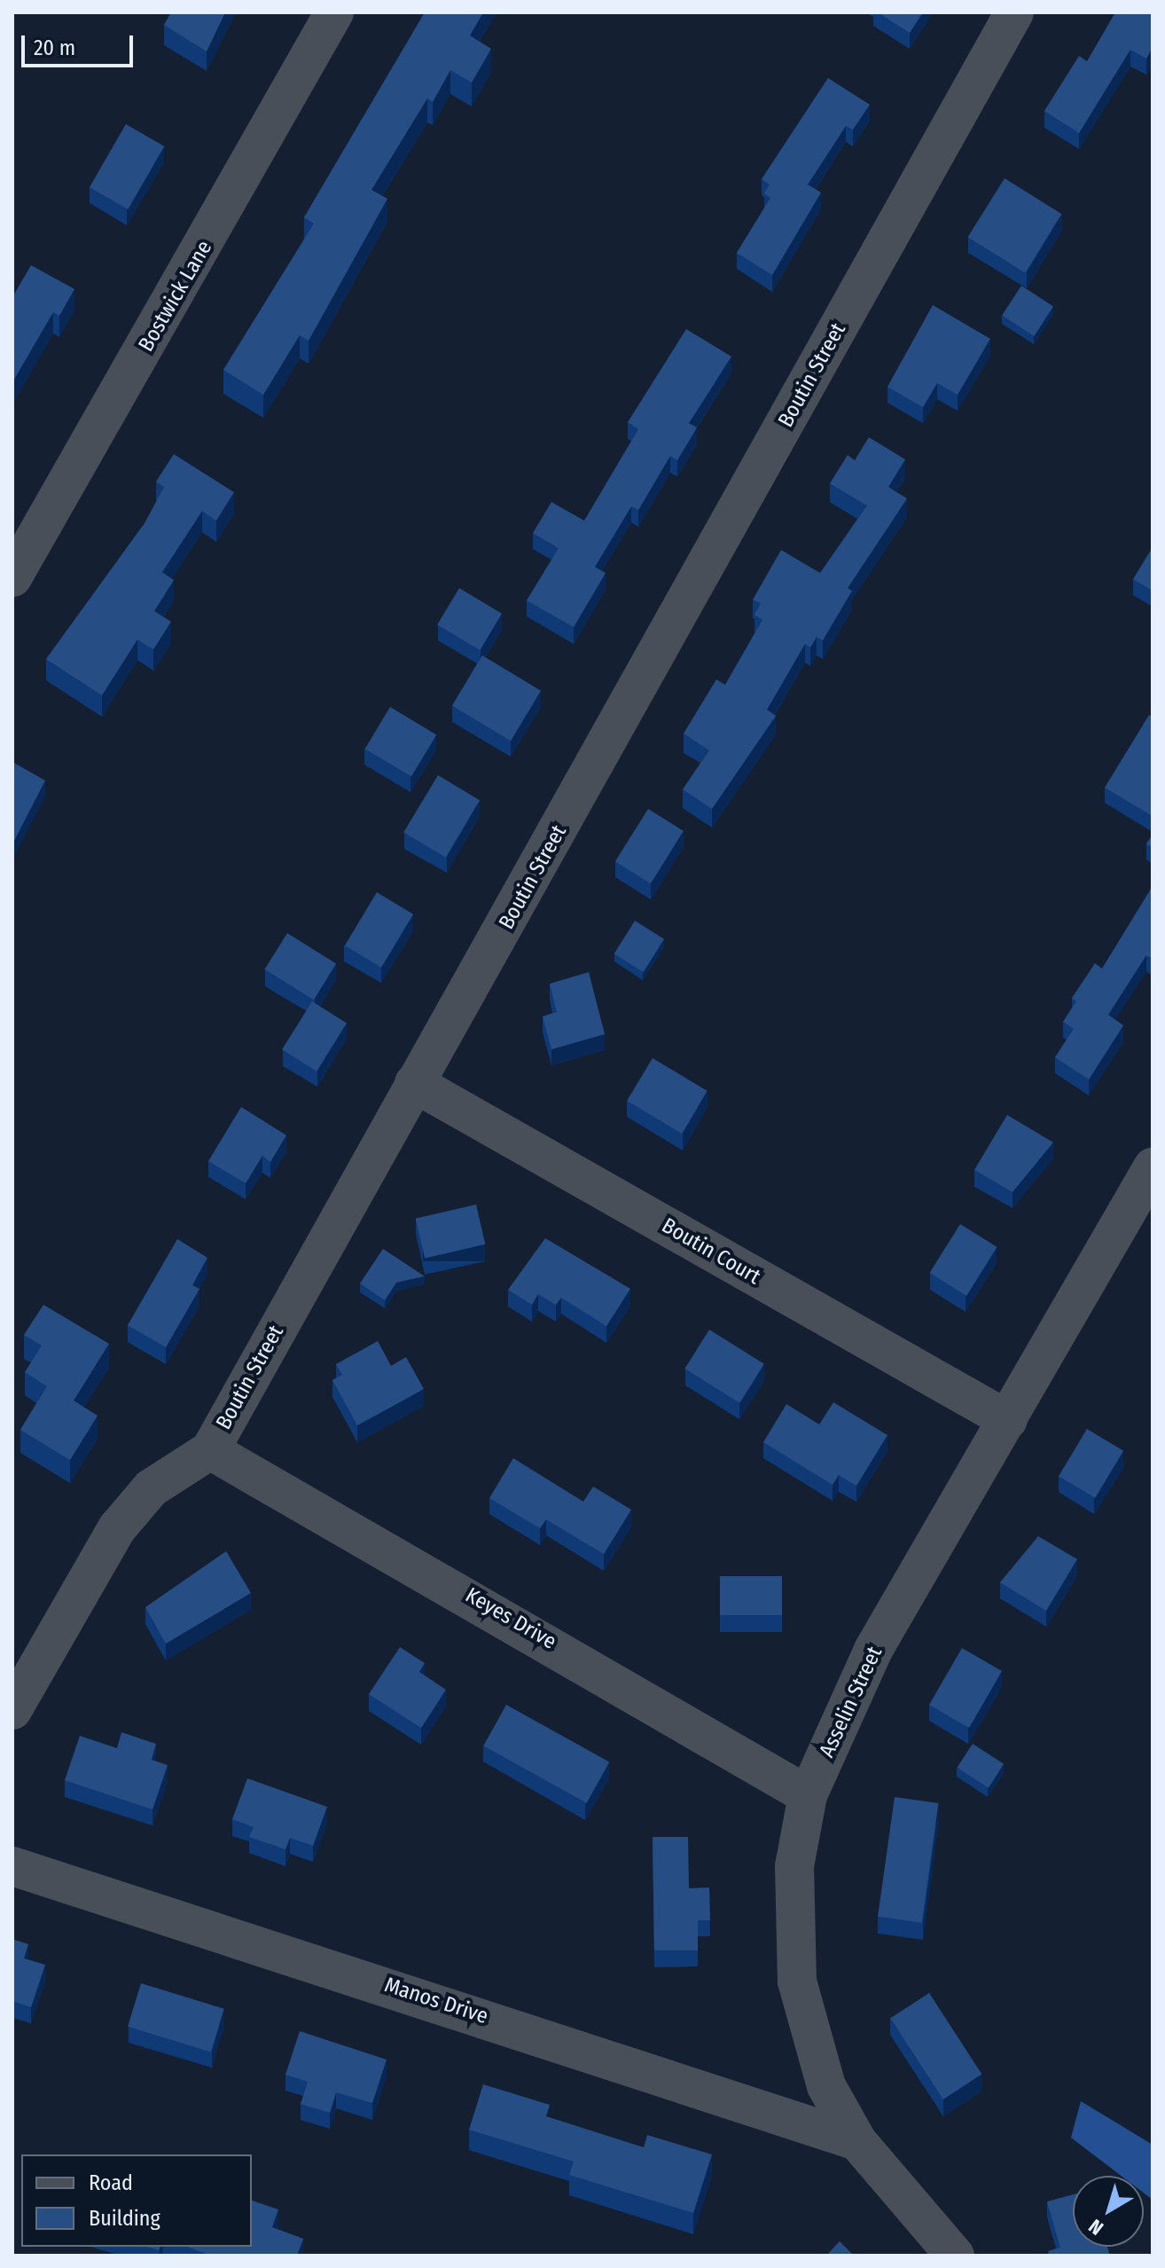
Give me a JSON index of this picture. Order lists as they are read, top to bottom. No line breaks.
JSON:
{"streets":{"street":["Bostwick Lane","Boutin Street","Boutin Court","Keyes Drive","Asselin Street","Manos Drive"]},"crossings":[["Boutin Street","Boutin Court"],["Boutin Street","Keyes Drive"],["Boutin Court","Asselin Street"],["Keyes Drive","Asselin Street"],["Asselin Street","Manos Drive"]],"legend":["Road","Building"],"scale_bar":"20 m","north":"bottom left"}
